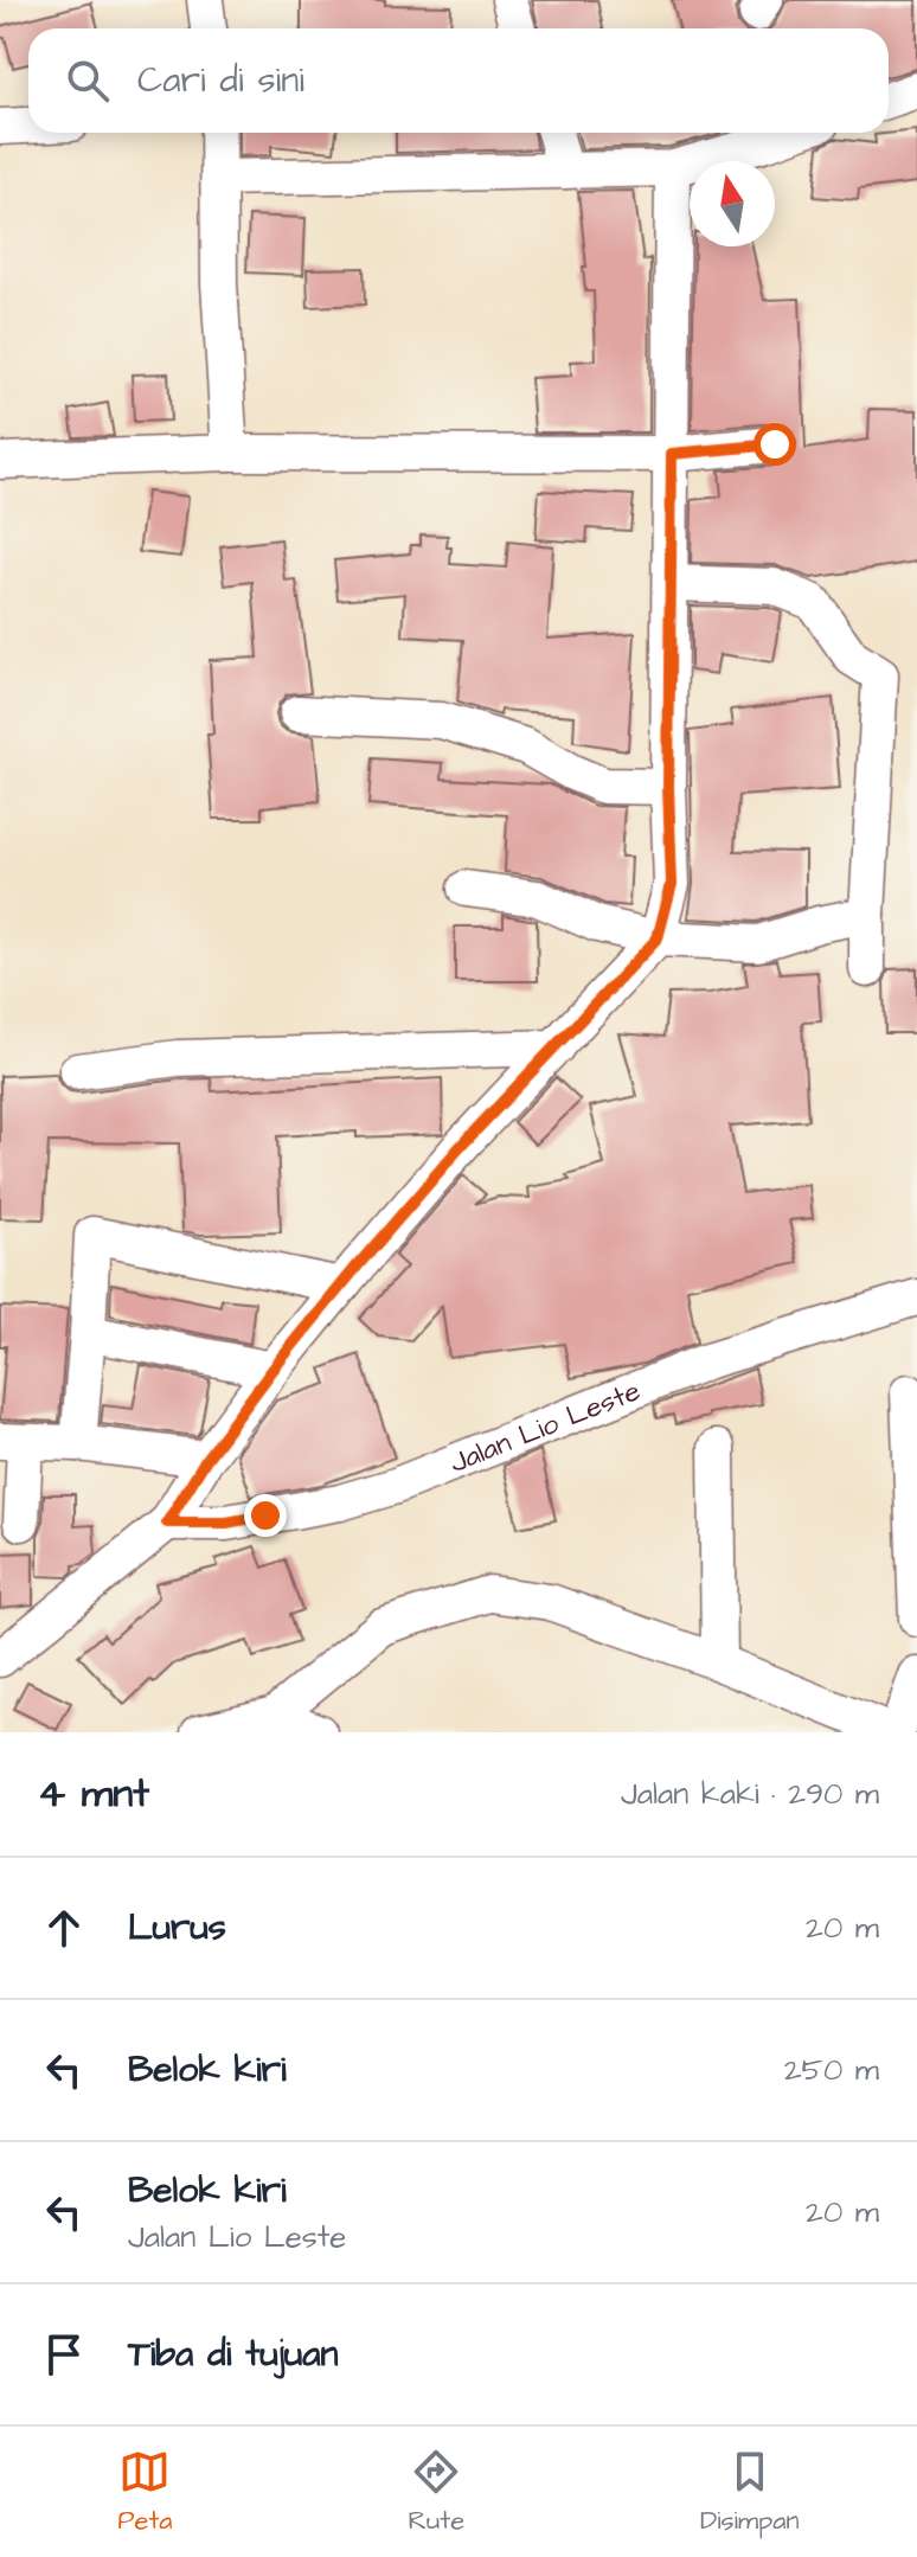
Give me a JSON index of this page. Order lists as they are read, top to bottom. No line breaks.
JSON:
{"streets":{"street":["Jalan Lio Leste"]},"north":"top","page":{"search":"Cari di sini","heading":["4 mnt","Jalan kaki · 290 m"],"list":[["Lurus","20 m"],["Belok kiri","250 m"],["Belok kiri","Jalan Lio Leste","20 m"],"Tiba di tujuan"],"nav":["Peta","Rute","Disimpan"]}}
